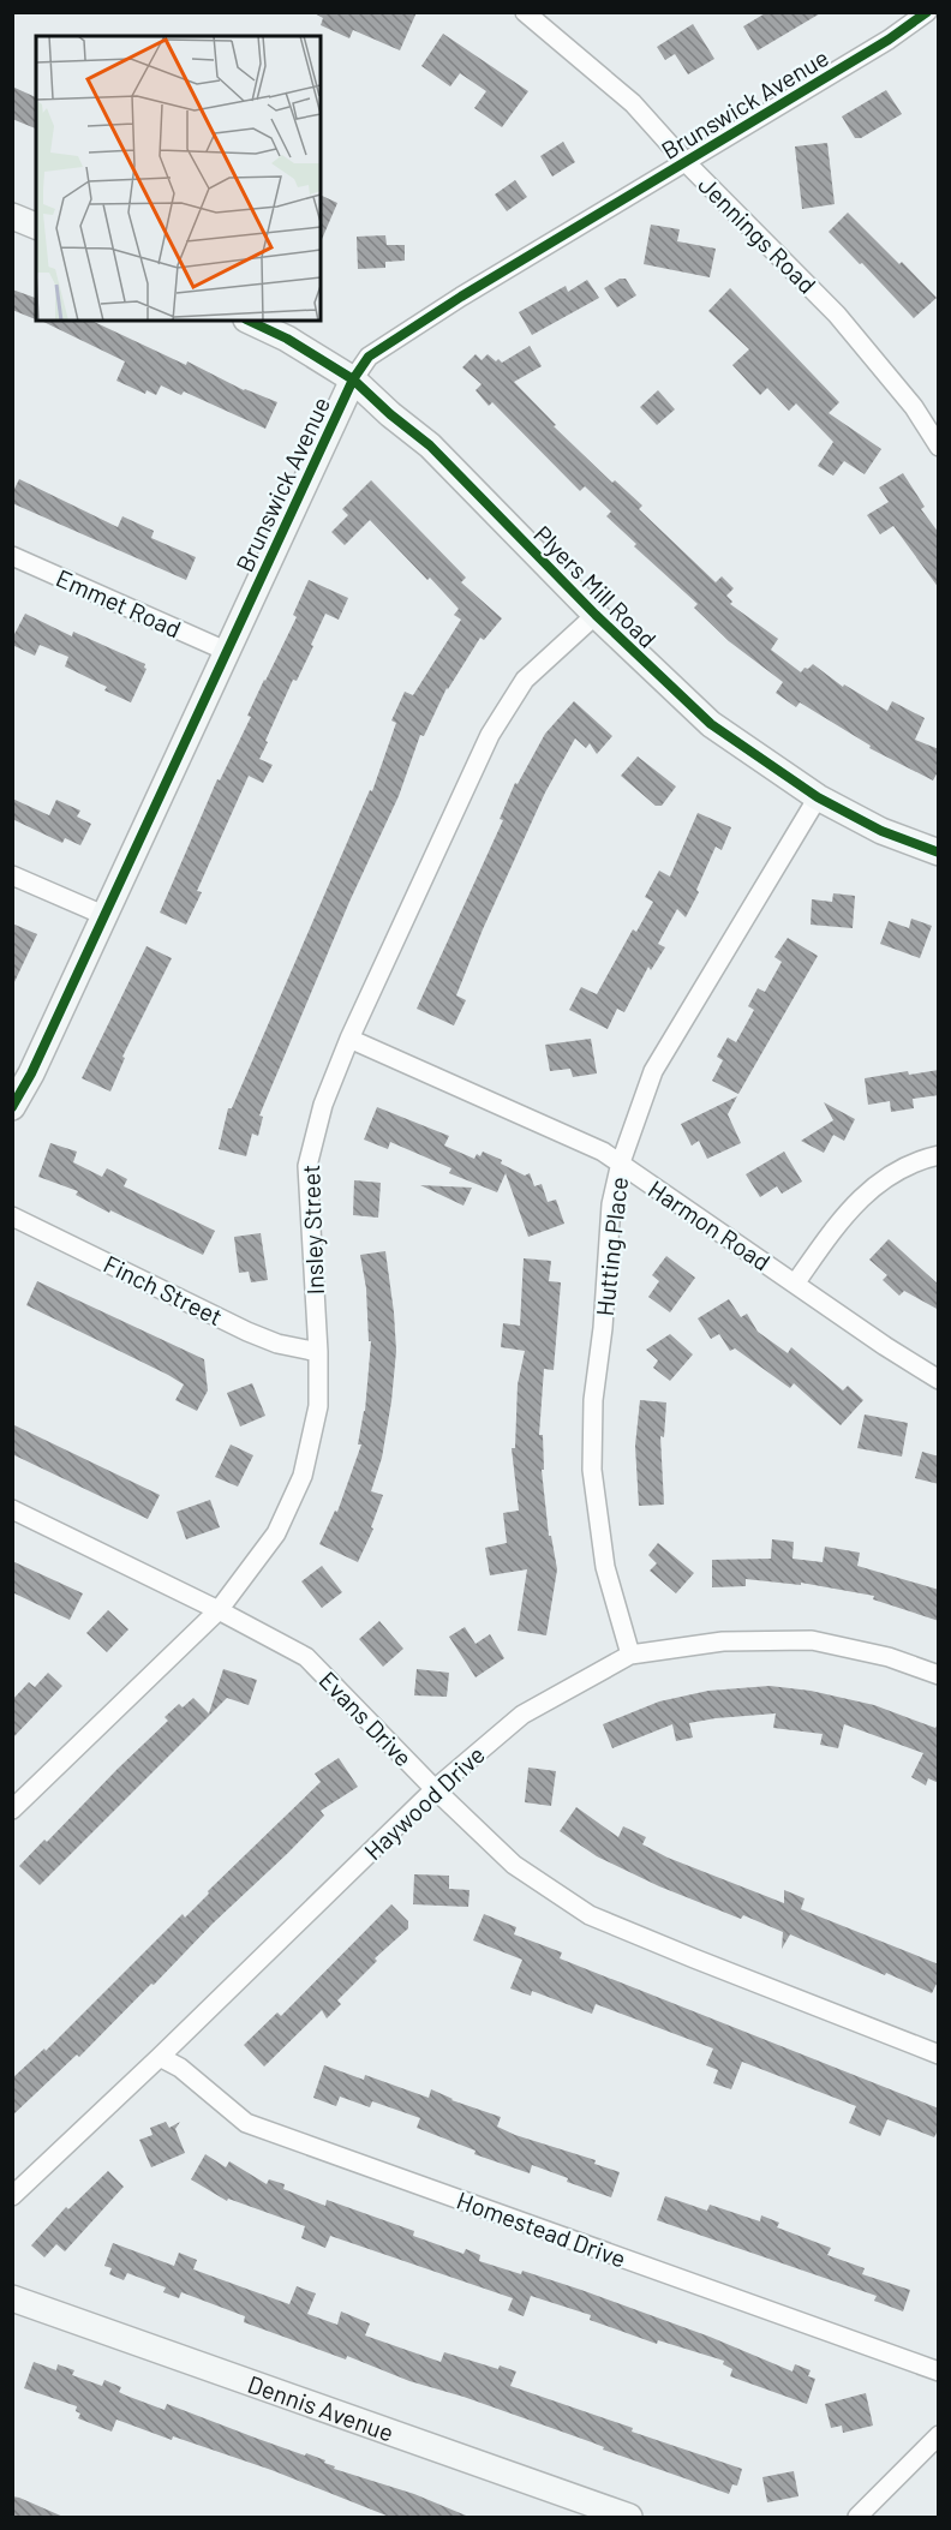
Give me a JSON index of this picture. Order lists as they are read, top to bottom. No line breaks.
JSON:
{"streets":{"street":["Brunswick Avenue","Jennings Road","Plyers Mill Road","Emmet Road","Harmon Road","Insley Street","Hutting Place","Finch Street","Evans Drive","Haywood Drive","Homestead Drive","Dennis Avenue"]},"crossings":[["Brunswick Avenue","Jennings Road"],["Brunswick Avenue","Plyers Mill Road"],["Brunswick Avenue","Emmet Road"],["Plyers Mill Road","Insley Street"],["Plyers Mill Road","Hutting Place"],["Harmon Road","Insley Street"],["Harmon Road","Hutting Place"],["Insley Street","Finch Street"],["Insley Street","Evans Drive"],["Hutting Place","Haywood Drive"],["Evans Drive","Haywood Drive"],["Haywood Drive","Homestead Drive"]]}
